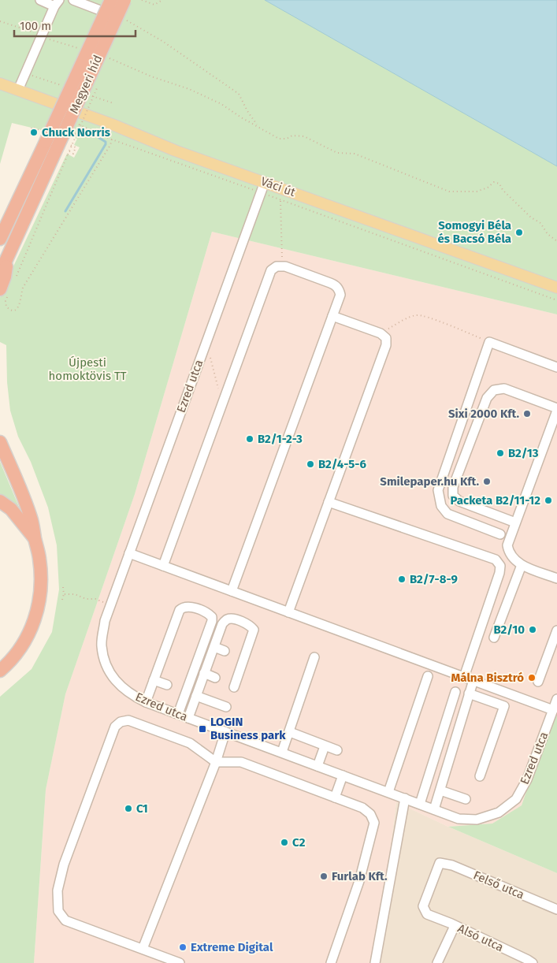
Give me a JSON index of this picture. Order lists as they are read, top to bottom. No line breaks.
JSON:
{"streets":{"highway":["Megyeri híd"],"main road":["Váci út"],"street":["Ezred utca","Felső utca","Alsó utca"]},"crossings":[["Váci út","Ezred utca"],["Felső utca","Alsó utca"]],"parks":["Újpesti homoktövis TT"],"places":{"other":["Chuck Norris","Somogyi Béla és Bacsó Béla","Sixi 2000 Kft.","B2/1-2-3","B2/13","B2/4-5-6","Smilepaper.hu Kft.","Packeta B2/11-12","B2/7-8-9","B2/10","Málna Bisztró","C1","C2","Furlab Kft.","Extreme Digital"],"transit":["LOGIN Business park"]},"scale_bar":"100 m"}
